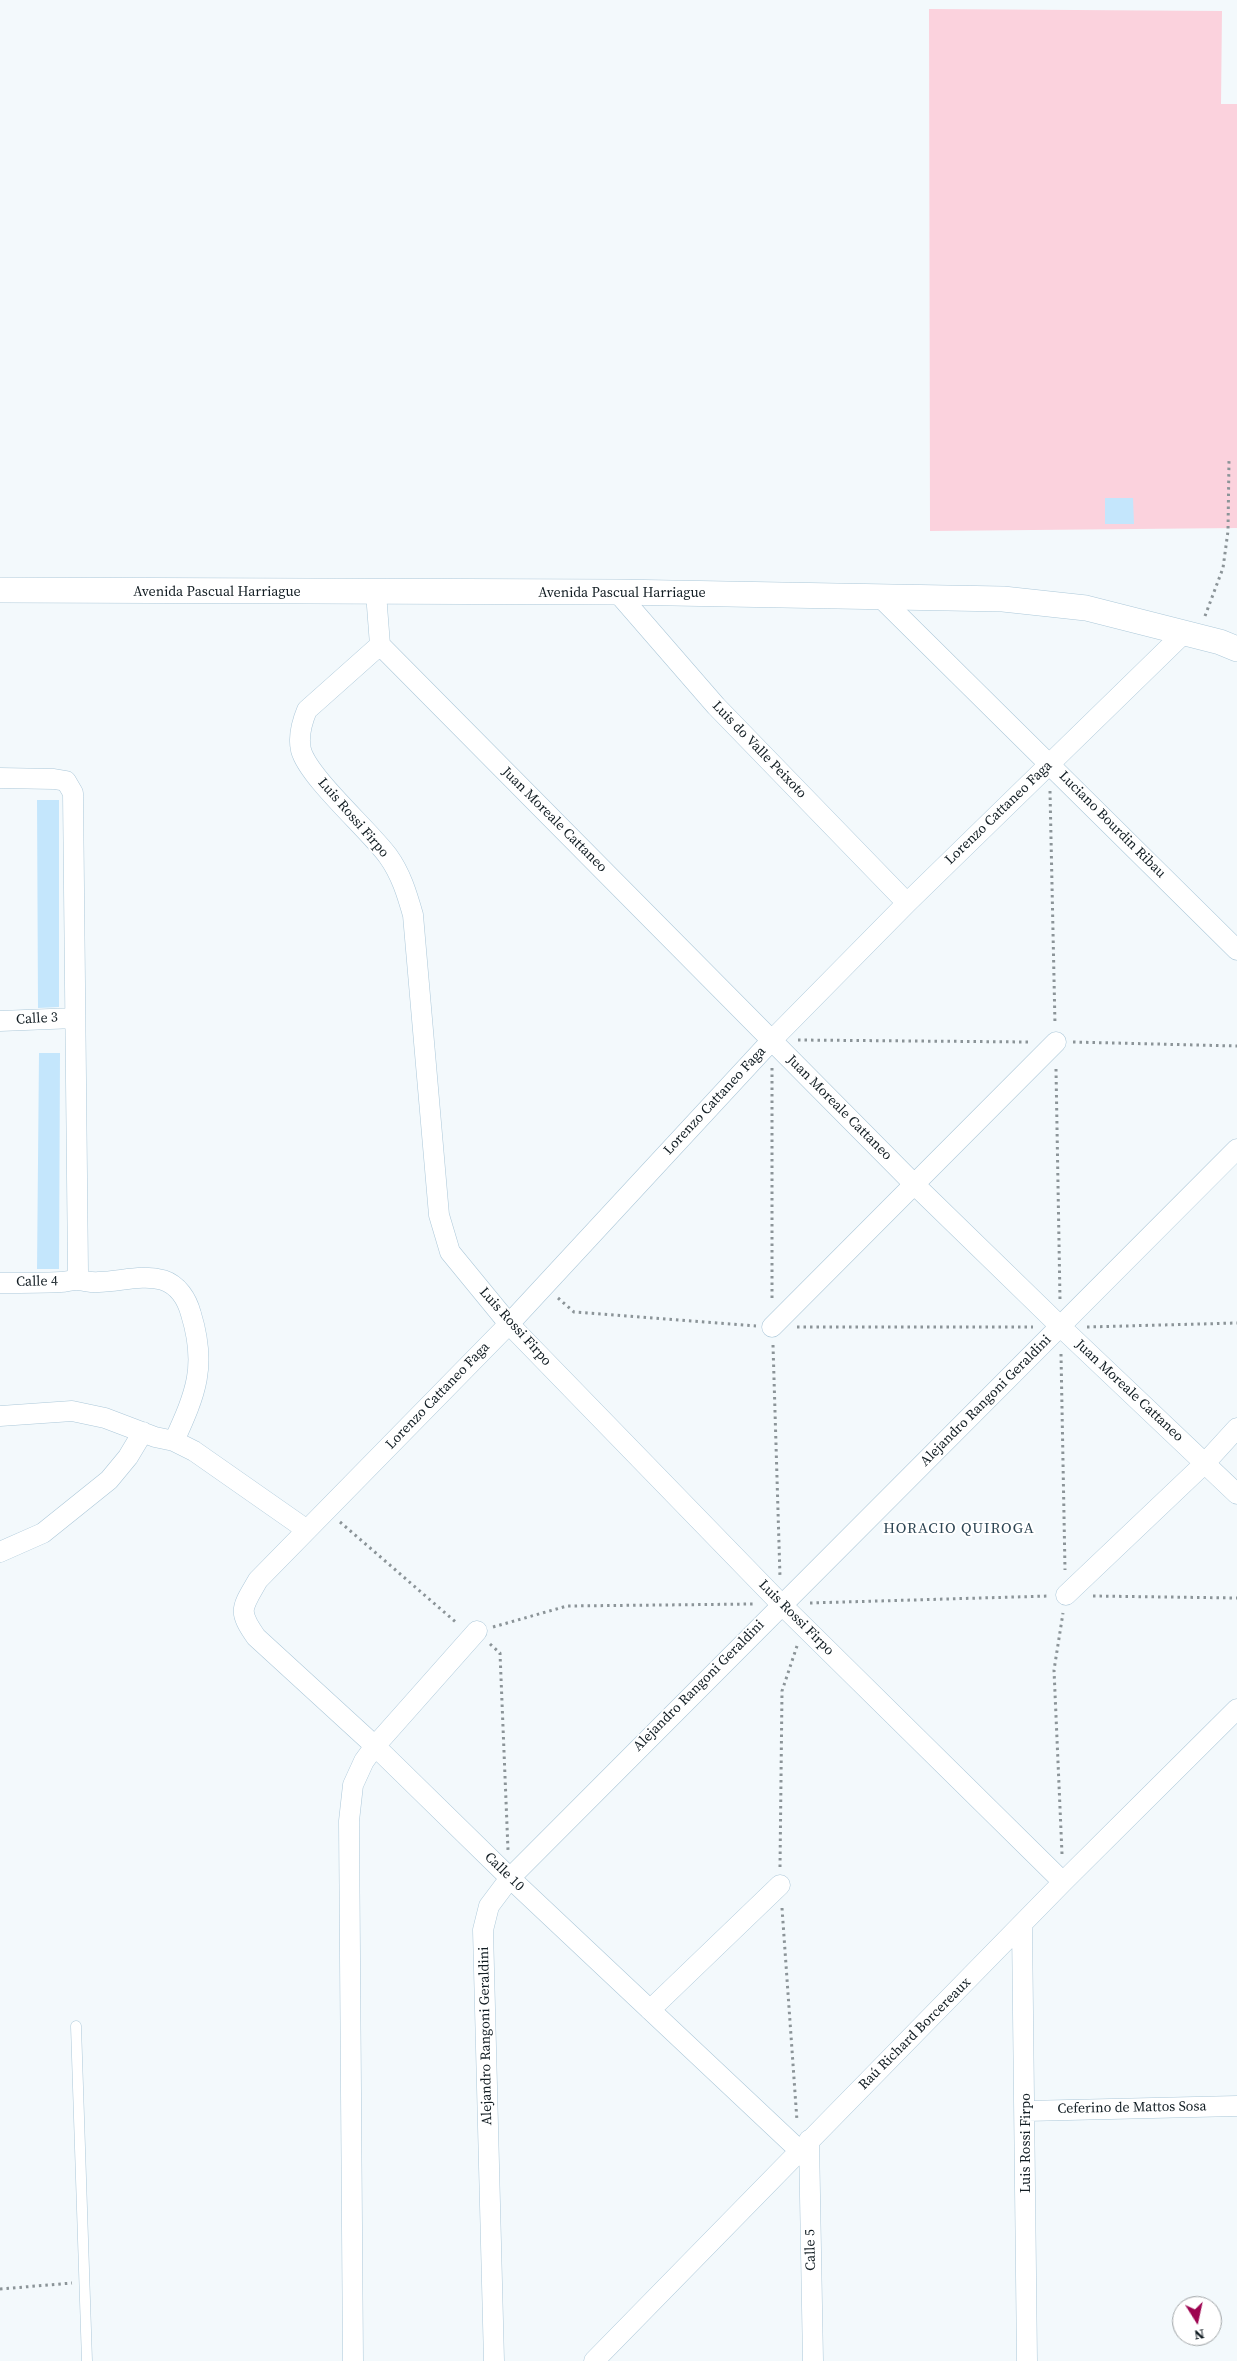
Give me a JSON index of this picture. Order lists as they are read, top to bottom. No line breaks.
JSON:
{"streets":{"street":["Avenida Pascual Harriague","Luis do Valle Peixoto","Lorenzo Cattaneo Faga","Luis Rossi Firpo","Juan Moreale Cattaneo","Luciano Bourdin Ribau","Calle 3","Calle 4","Alejandro Rangoni Geraldini","Calle 10","Raú Richard Borcereaux","Ceferino de Mattos Sosa","Calle 5"]},"crossings":[["Avenida Pascual Harriague","Luis do Valle Peixoto"],["Avenida Pascual Harriague","Lorenzo Cattaneo Faga"],["Avenida Pascual Harriague","Luciano Bourdin Ribau"],["Luis do Valle Peixoto","Lorenzo Cattaneo Faga"],["Lorenzo Cattaneo Faga","Luis Rossi Firpo"],["Lorenzo Cattaneo Faga","Juan Moreale Cattaneo"],["Lorenzo Cattaneo Faga","Luciano Bourdin Ribau"],["Lorenzo Cattaneo Faga","Calle 10"],["Luis Rossi Firpo","Juan Moreale Cattaneo"],["Luis Rossi Firpo","Alejandro Rangoni Geraldini"],["Luis Rossi Firpo","Raú Richard Borcereaux"],["Luis Rossi Firpo","Ceferino de Mattos Sosa"],["Juan Moreale Cattaneo","Alejandro Rangoni Geraldini"],["Alejandro Rangoni Geraldini","Calle 10"],["Calle 10","Raú Richard Borcereaux"],["Calle 10","Calle 5"],["Raú Richard Borcereaux","Calle 5"]],"districts":["HORACIO QUIROGA"],"north":"bottom"}
